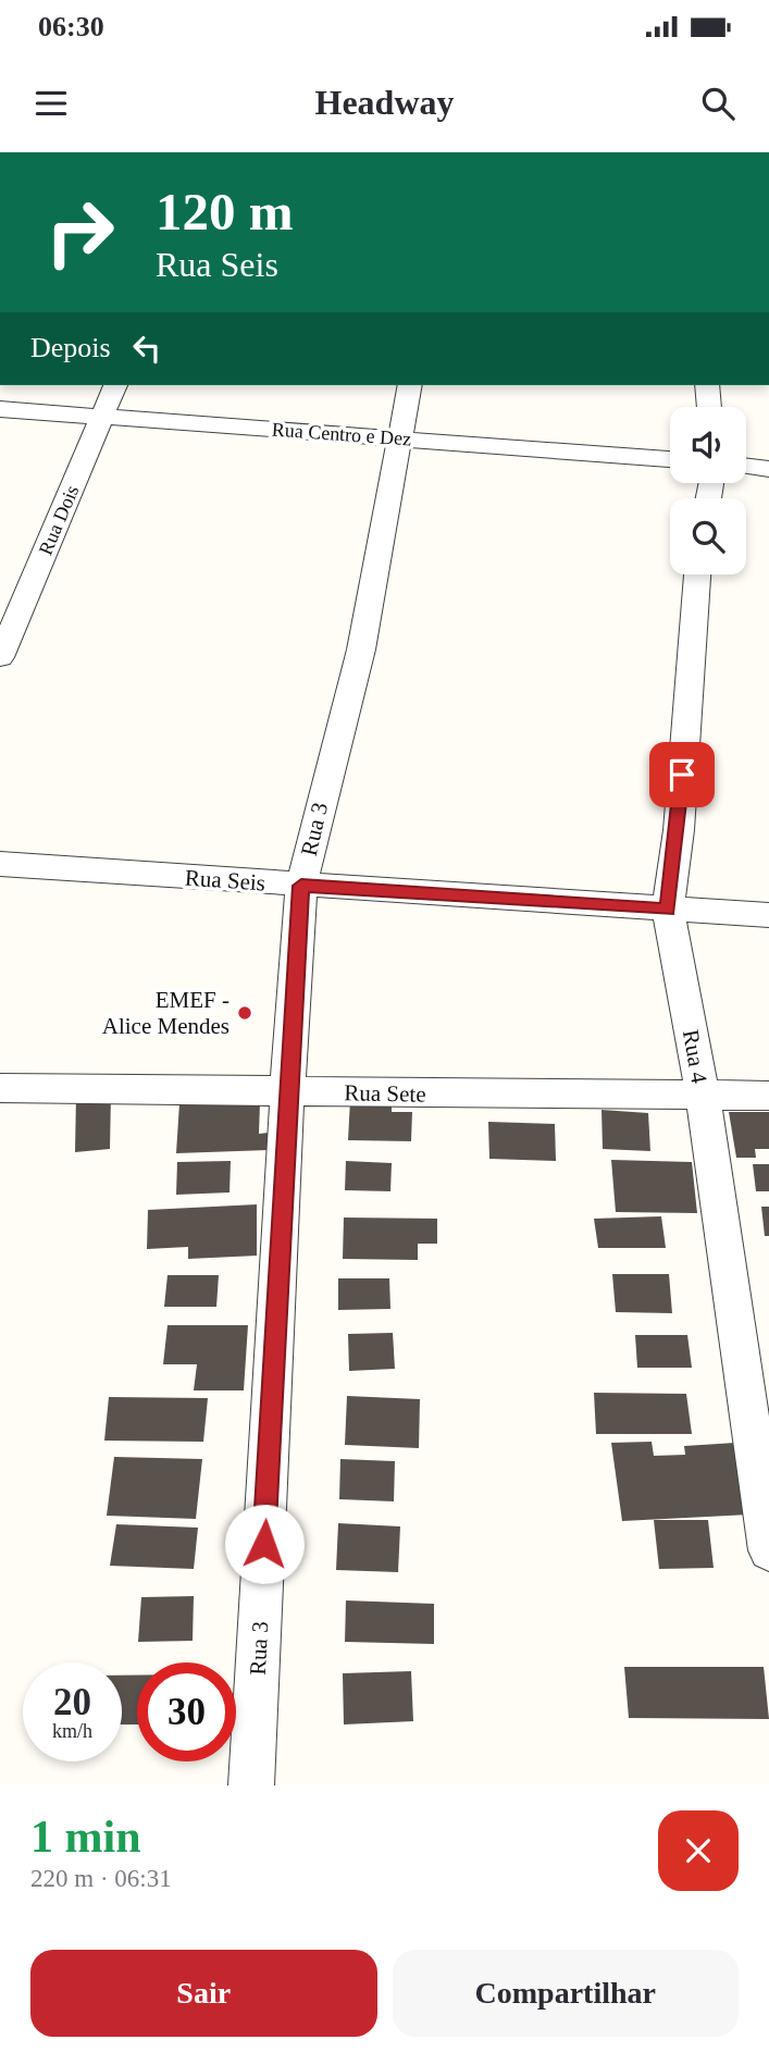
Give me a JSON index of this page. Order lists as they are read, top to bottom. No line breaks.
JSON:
{"streets":{"street":["Rua Centro e Dez","Rua Dois","Rua 3","Rua Seis","Rua 4","Rua Sete"]},"crossings":[["Rua Centro e Dez","Rua Dois"],["Rua Centro e Dez","Rua 3"],["Rua 3","Rua Seis"],["Rua 3","Rua Sete"],["Rua Seis","Rua 4"],["Rua 4","Rua Sete"]],"places":["EMEF - Alice Mendes"],"page":{"status":"06:30","header":"Headway","turn":["120 m","Rua Seis"],"then":"Depois","speed":"20 km/h","limit":"30","heading":["1 min","220 m · 06:31"],"buttons":["Sair","Compartilhar"]}}
